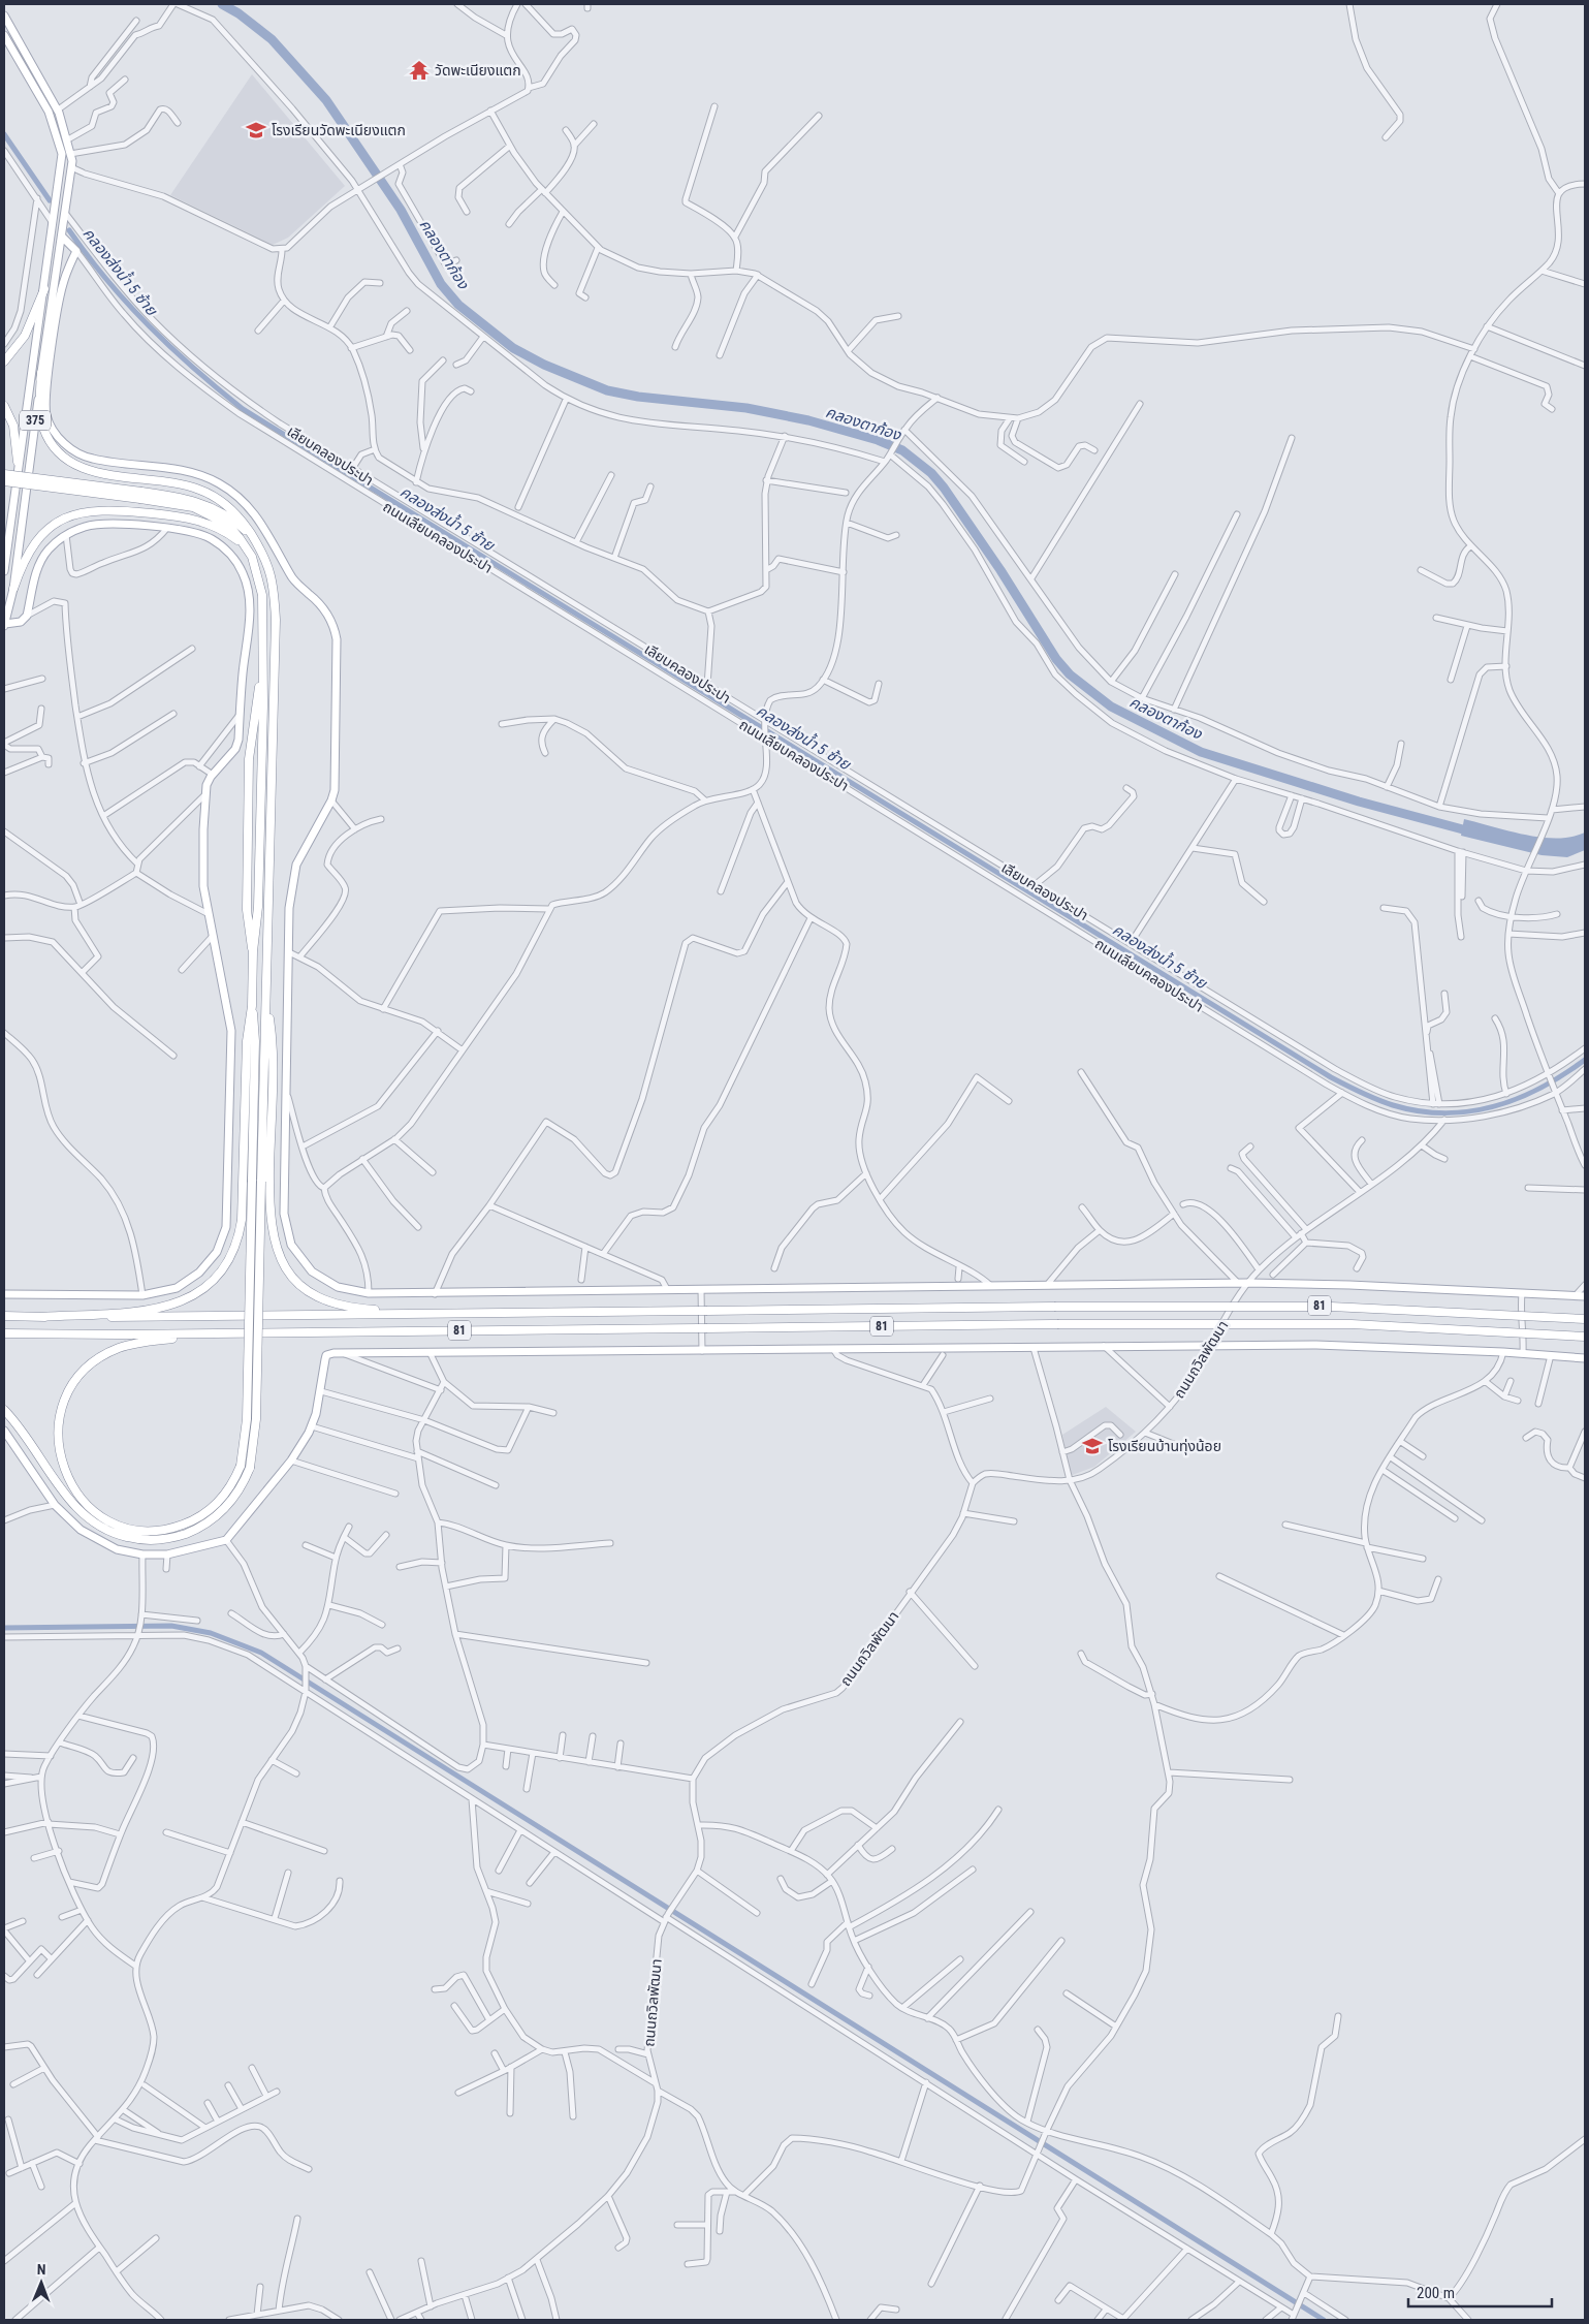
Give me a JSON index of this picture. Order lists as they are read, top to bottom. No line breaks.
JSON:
{"streets":{"highway":["81"],"main road":["375","ถนนเลียบคลองประปา"],"street":["เลียบคลองประปา","ถนนถวิลพัฒนา"]},"crossings":[["375","เลียบคลองประปา"],["375","ถนนเลียบคลองประปา"],["ถนนเลียบคลองประปา","ถนนถวิลพัฒนา"]],"water":["คลองตาก้อง","คลองส่งน้ำ 5 ซ้าย"],"places":{"temple":["วัดพะเนียงแตก"],"school or university":["โรงเรียนวัดพะเนียงแตก","โรงเรียนบ้านทุ่งน้อย"]},"scale_bar":"200 m","north":"top"}
